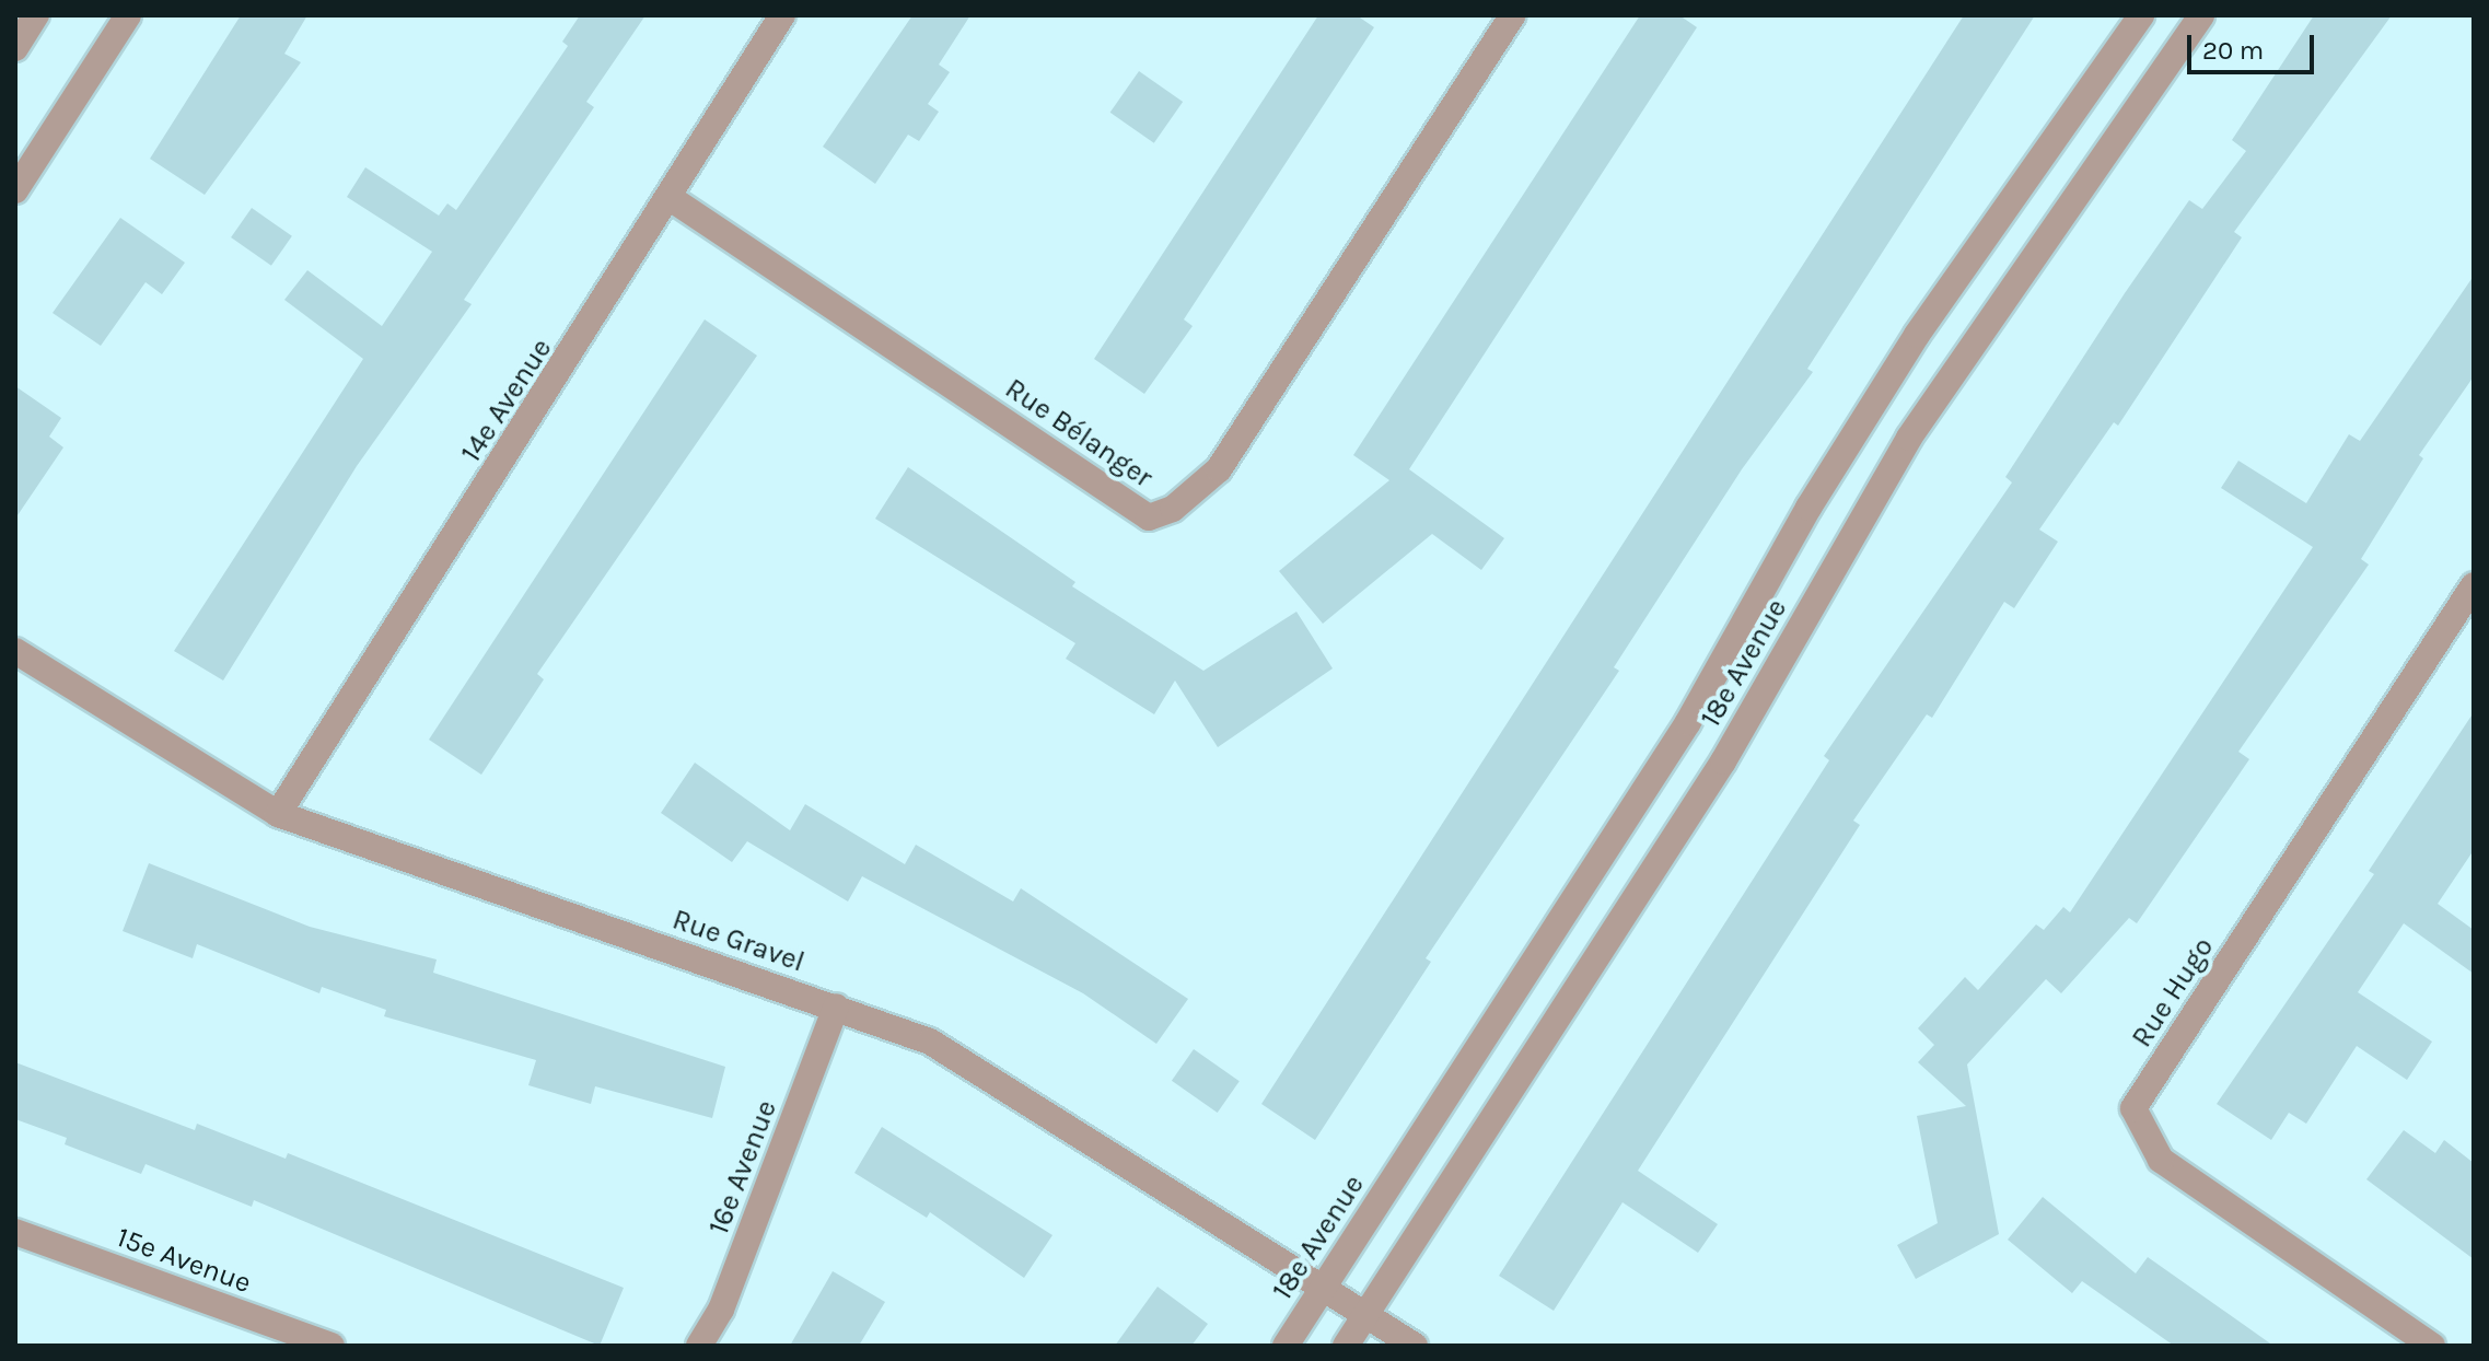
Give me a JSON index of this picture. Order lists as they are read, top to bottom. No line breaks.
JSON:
{"streets":{"street":["14e Avenue","Rue Bélanger","18e Avenue","Rue Gravel","Rue Hugo","16e Avenue","15e Avenue"]},"crossings":[["14e Avenue","Rue Bélanger"],["14e Avenue","Rue Gravel"],["18e Avenue","Rue Gravel"],["Rue Gravel","16e Avenue"]],"scale_bar":"20 m"}
